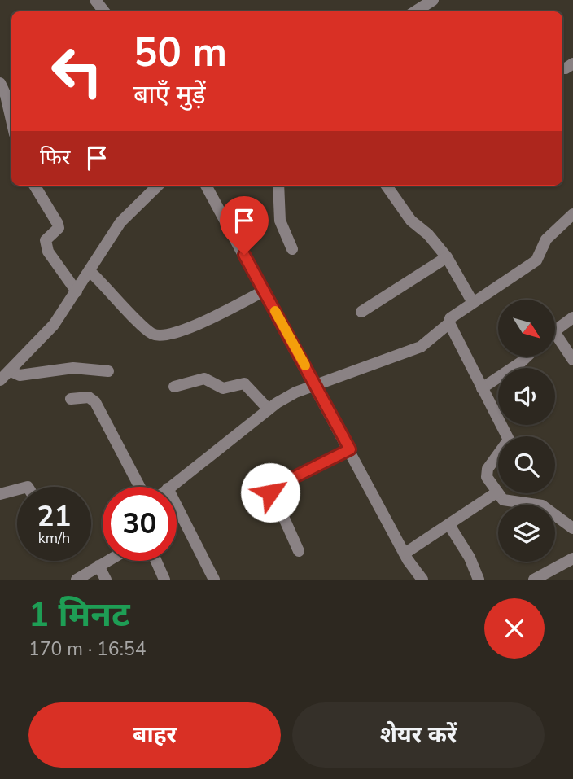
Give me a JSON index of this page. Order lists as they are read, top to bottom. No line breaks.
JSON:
{"north":"bottom right","page":{"turn":["50 m","बाएँ मुड़ें"],"then":"फिर","speed":"21 km/h","limit":"30","heading":["1 मिनट","170 m · 16:54"],"buttons":["बाहर","शेयर करें"]}}
